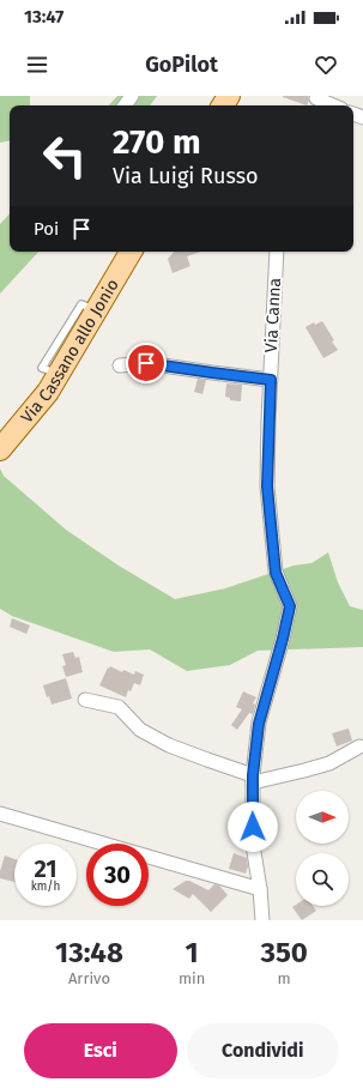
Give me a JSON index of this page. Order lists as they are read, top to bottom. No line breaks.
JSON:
{"streets":{"main road":["Via Cassano allo Jonio"],"street":["Via Canna"]},"north":"right","page":{"status":"13:47","header":"GoPilot","turn":["270 m","Via Luigi Russo"],"then":"Poi","speed":"21 km/h","limit":"30","eta":["13:48","Arrivo","1","min","350","m"],"buttons":["Esci","Condividi"]}}
